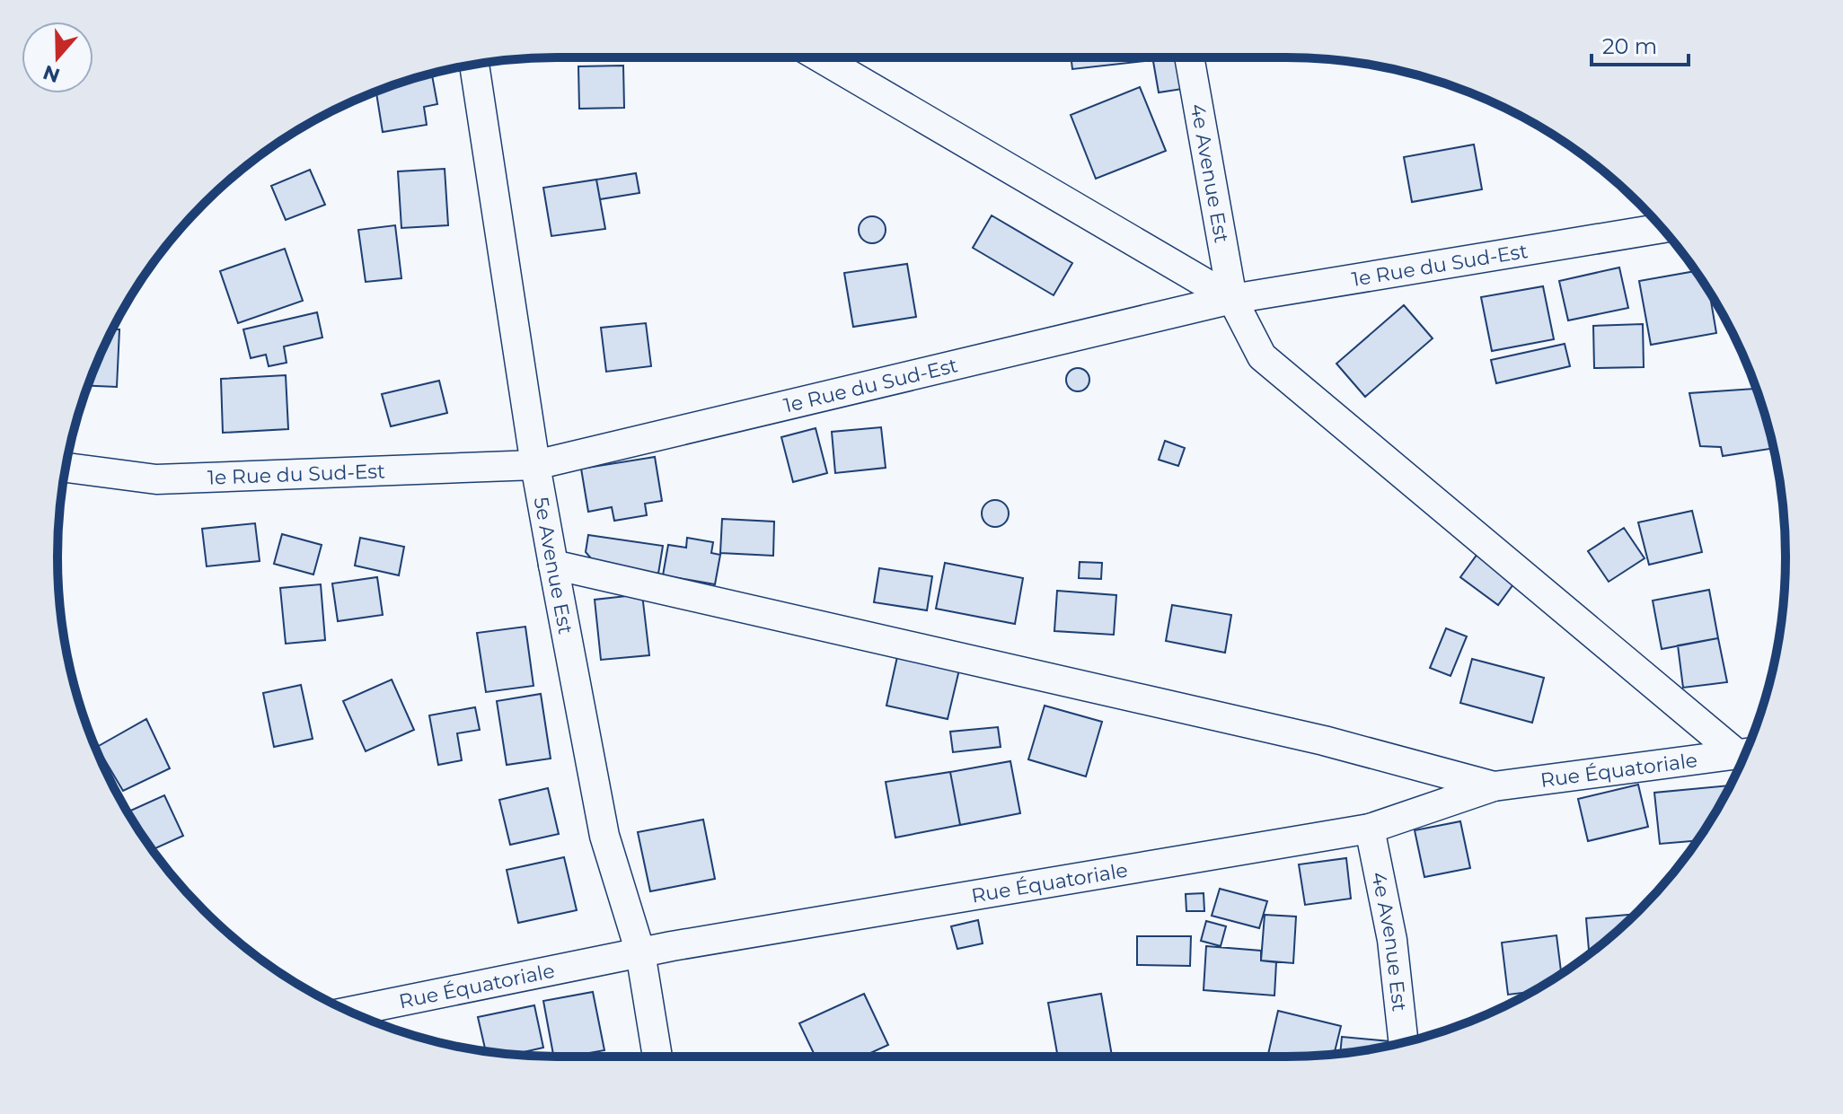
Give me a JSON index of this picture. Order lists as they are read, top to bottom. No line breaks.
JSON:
{"streets":{"street":["4e Avenue Est","1e Rue du Sud-Est","5e Avenue Est","Rue Équatoriale"]},"crossings":[["4e Avenue Est","1e Rue du Sud-Est"],["4e Avenue Est","Rue Équatoriale"],["1e Rue du Sud-Est","5e Avenue Est"],["5e Avenue Est","Rue Équatoriale"]],"scale_bar":"20 m","north":"bottom"}
